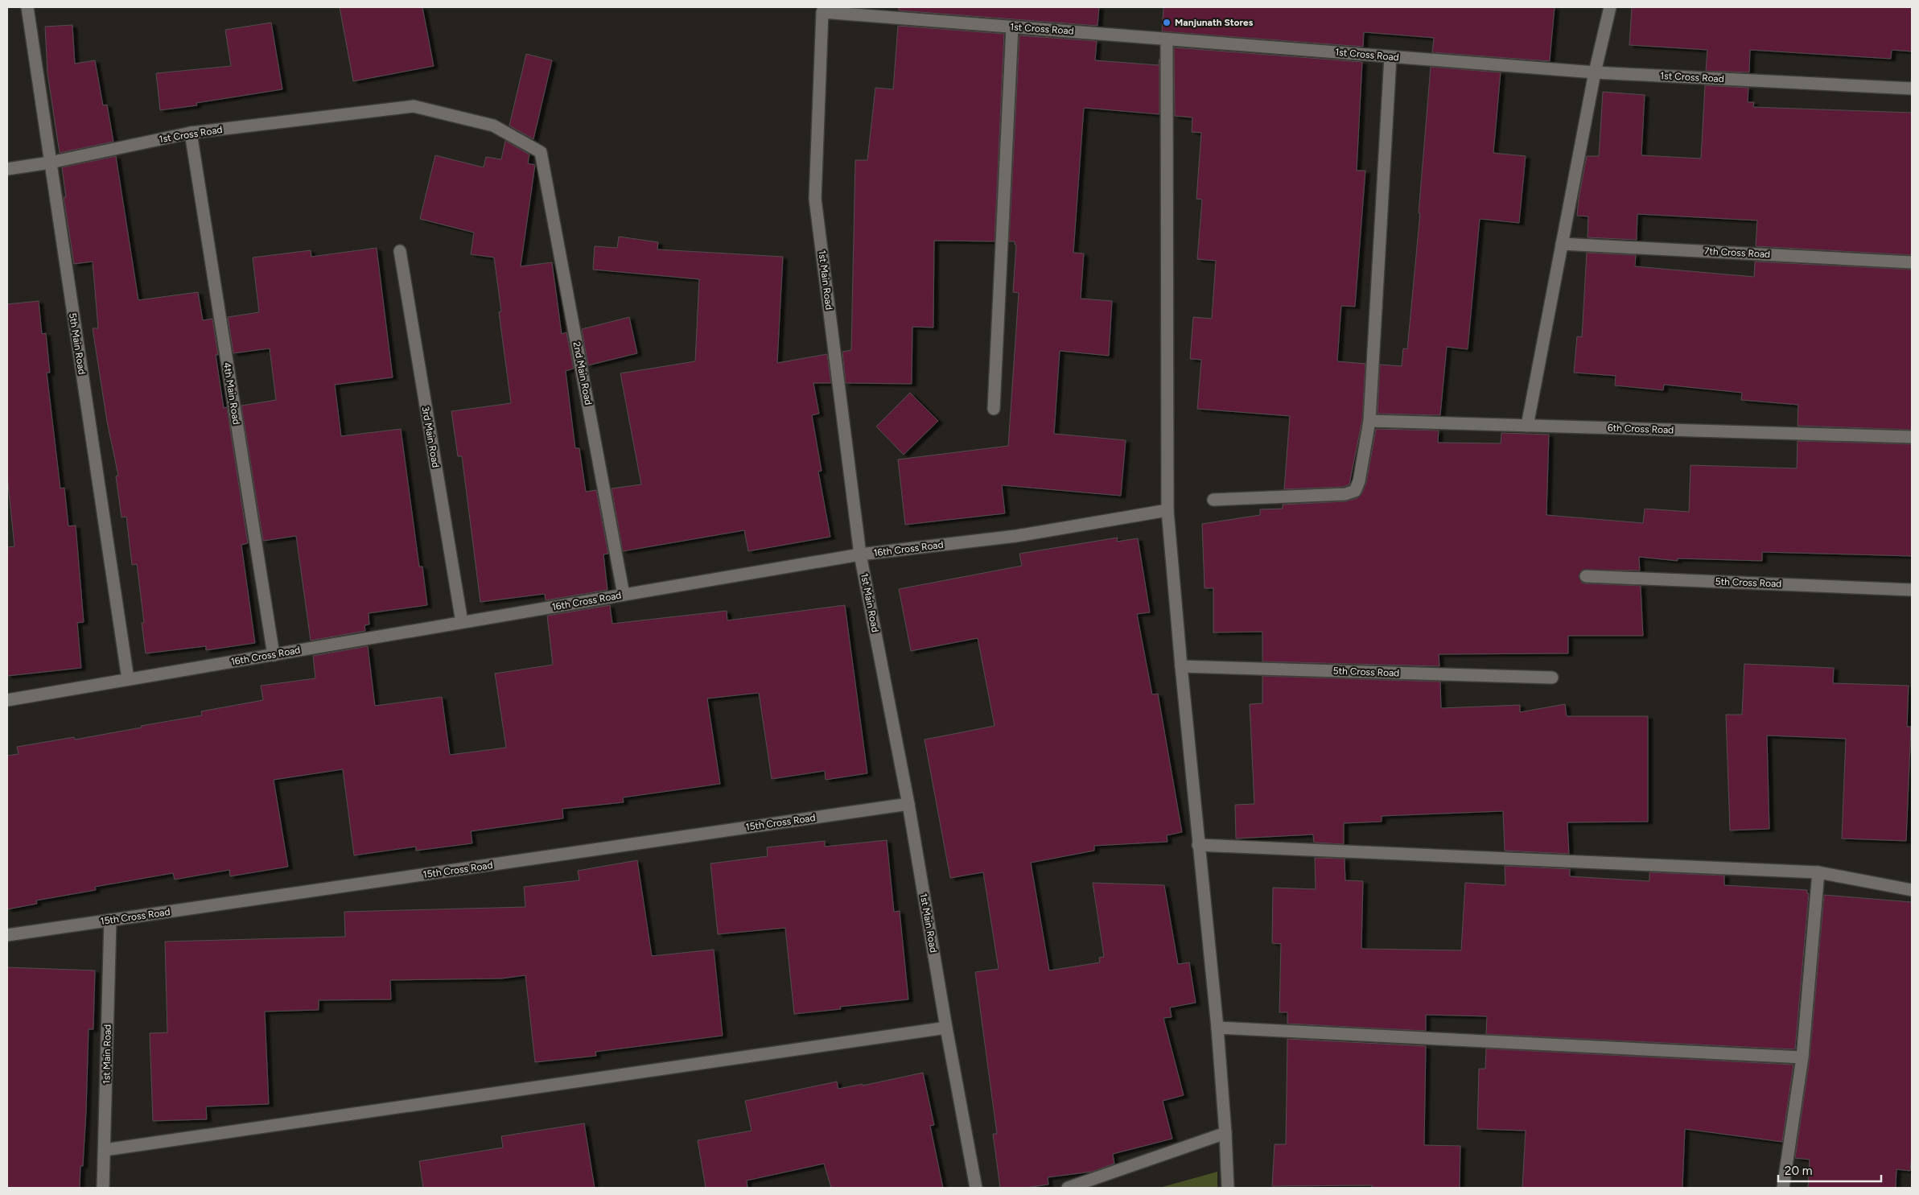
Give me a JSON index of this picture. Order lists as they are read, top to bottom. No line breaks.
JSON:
{"streets":{"street":["1st Cross Road","7th Cross Road","1st Main Road","5th Main Road","2nd Main Road","4th Main Road","6th Cross Road","3rd Main Road","16th Cross Road","5th Cross Road","15th Cross Road"]},"crossings":[["1st Cross Road","1st Main Road"],["1st Cross Road","5th Main Road"],["1st Cross Road","2nd Main Road"],["1st Cross Road","4th Main Road"],["1st Main Road","16th Cross Road"],["1st Main Road","15th Cross Road"],["5th Main Road","16th Cross Road"],["2nd Main Road","16th Cross Road"],["4th Main Road","16th Cross Road"],["3rd Main Road","16th Cross Road"]],"places":["Manjunath Stores"],"scale_bar":"20 m"}
